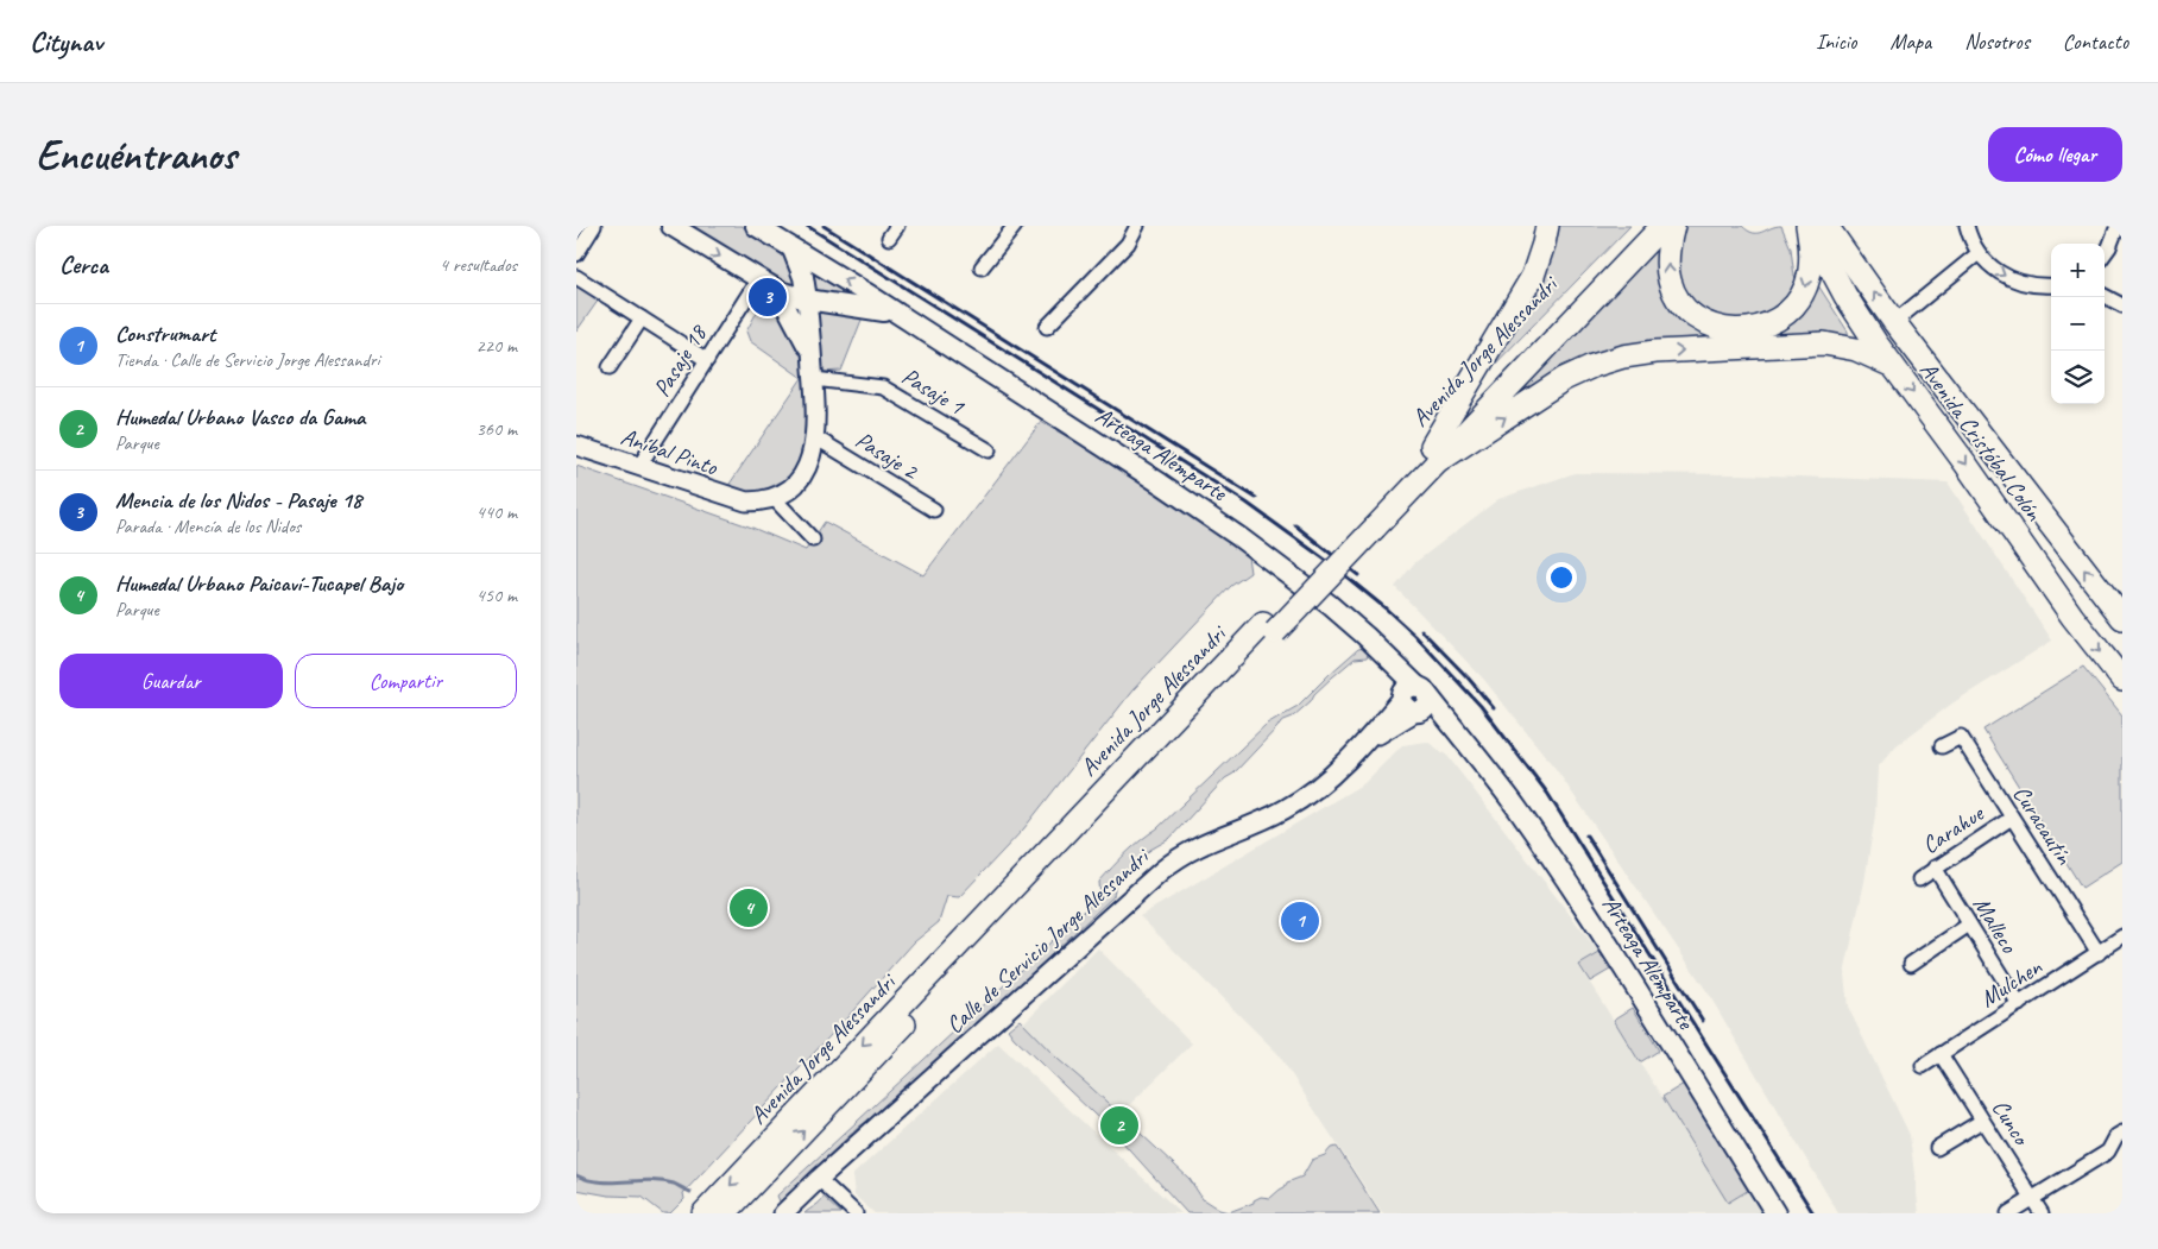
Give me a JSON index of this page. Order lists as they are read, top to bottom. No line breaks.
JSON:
{"streets":{"main road":["Avenida Jorge Alessandri","Avenida Cristóbal Colón","Arteaga Alemparte"],"street":["Pasaje 18","Pasaje 1","Aníbal Pinto","Pasaje 2","Curacautín","Carahue","Malleco","Calle de Servicio Jorge Alessandri","Mulchen","Cunco"]},"crossings":[["Pasaje 18","Aníbal Pinto"],["Arteaga Alemparte","Calle de Servicio Jorge Alessandri"],["Curacautín","Carahue"],["Curacautín","Mulchen"],["Carahue","Malleco"],["Malleco","Mulchen"],["Mulchen","Cunco"]],"page":{"header":"Citynav","nav":["Inicio","Mapa","Nosotros","Contacto"],"buttons":["Cómo llegar",["Guardar","Compartir"]],"title":"Encuéntranos","heading":["Cerca","4 resultados"],"map_buttons":["+","−"],"pins":["3","4","1","2"],"list":[{"mark":"1","name":"Construmart","note":"Tienda · Calle de Servicio Jorge Alessandri","value":"220 m"},{"mark":"2","name":"Humedal Urbano Vasco da Gama","note":"Parque","value":"360 m"},{"mark":"3","name":"Mencia de los Nidos - Pasaje 18","note":"Parada · Mencía de los Nidos","value":"440 m"},{"mark":"4","name":"Humedal Urbano Paicaví-Tucapel Bajo","note":"Parque","value":"450 m"}]}}
